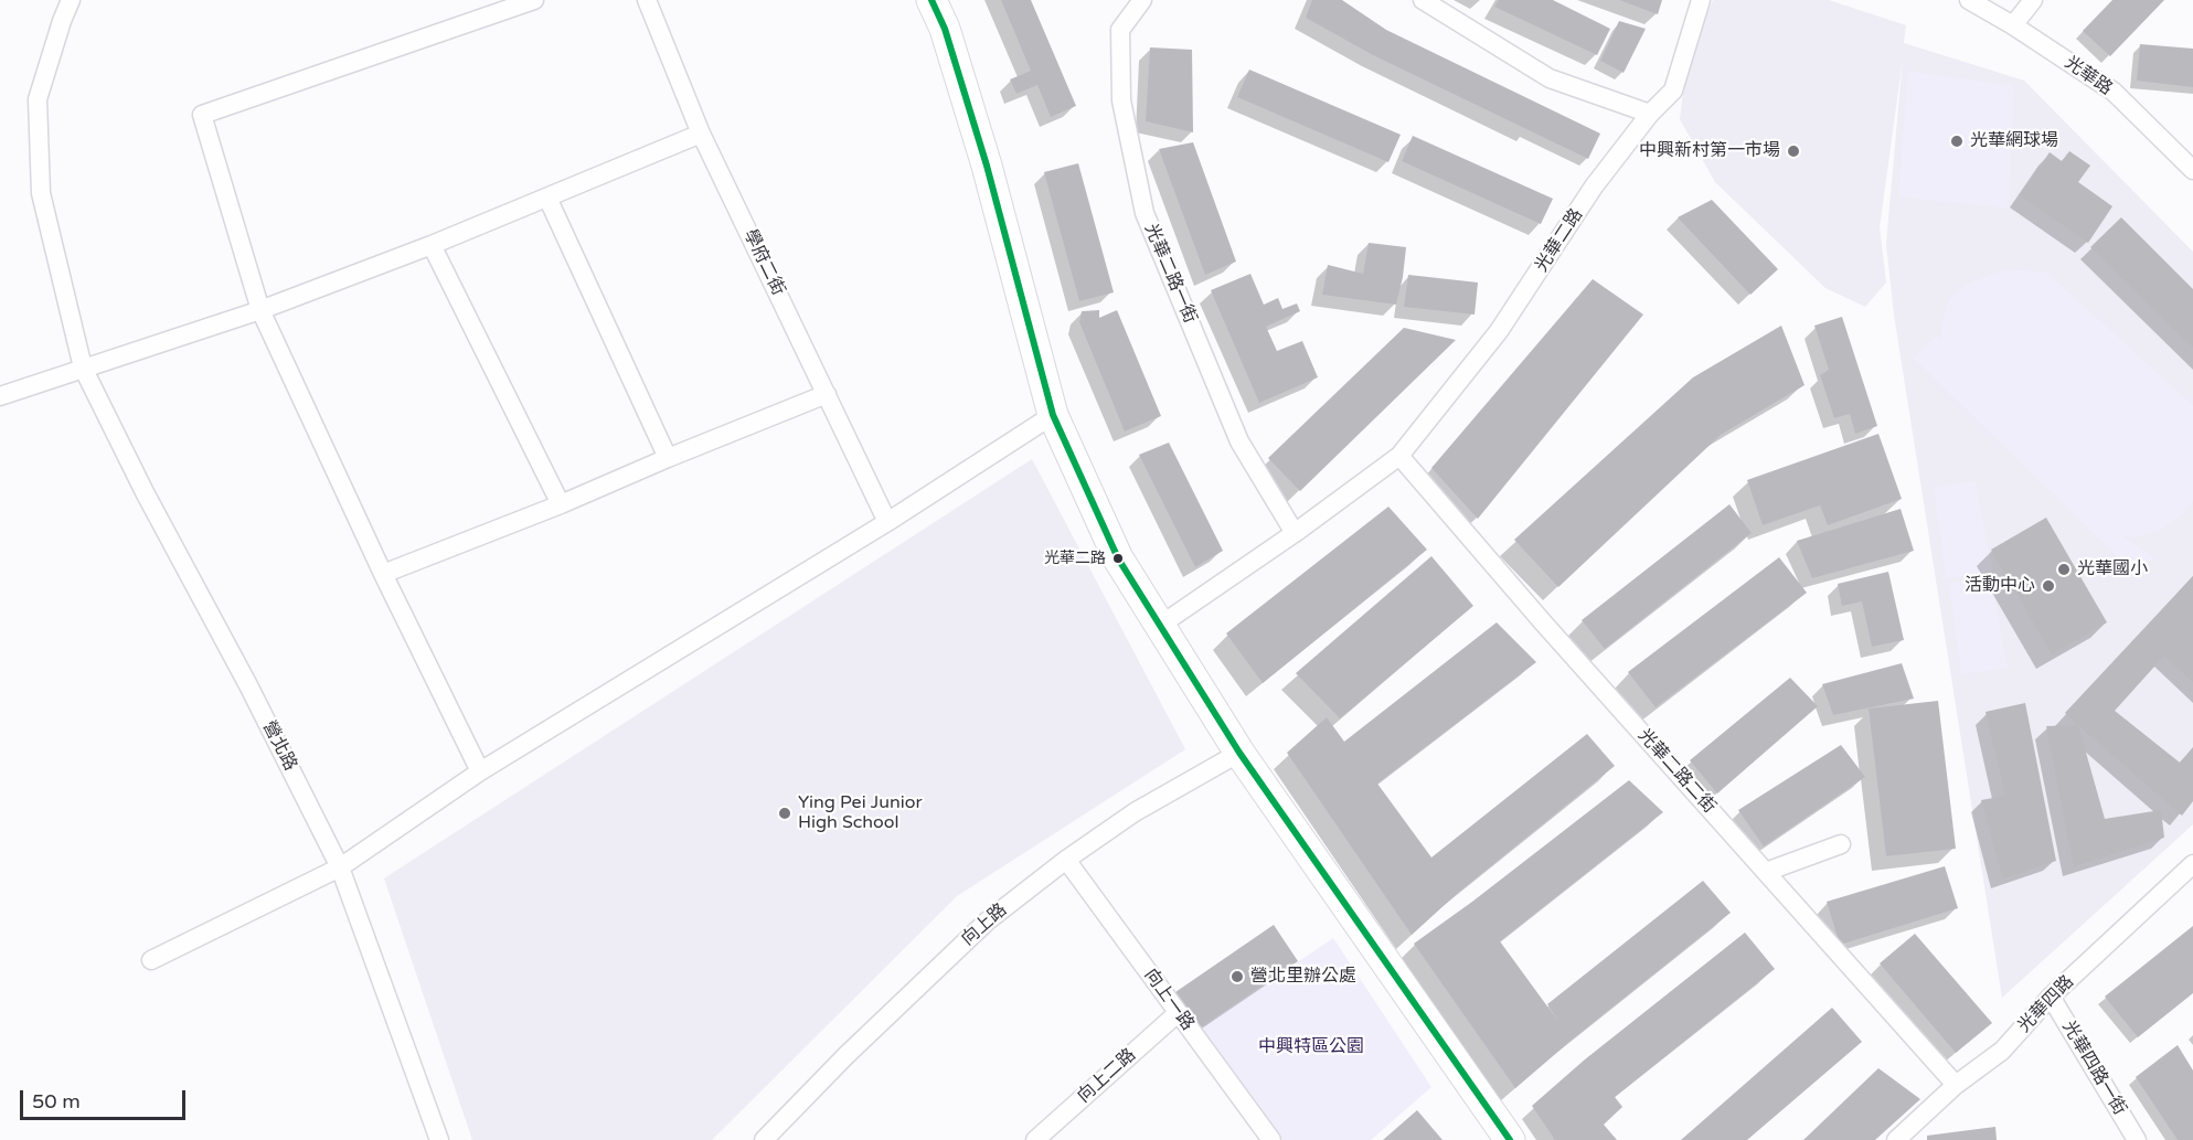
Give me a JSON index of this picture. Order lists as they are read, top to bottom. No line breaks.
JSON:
{"streets":{"street":["光華路","光華二路","學府二街","光華二路一街","營北路","光華二路二街","向上路","向上一路","光華四路","光華四路一街","向上二路"]},"crossings":[["光華二路","光華二路一街"],["光華二路","光華二路二街"],["光華二路二街","光華四路"],["向上路","向上一路"],["向上一路","向上二路"],["光華四路","光華四路一街"]],"parks":["中興特區公園"],"places":["光華網球場","中興新村第一市場","光華二路","光華國小","活動中心","Ying Pei Junior High School","營北里辦公處"],"scale_bar":"50 m"}
